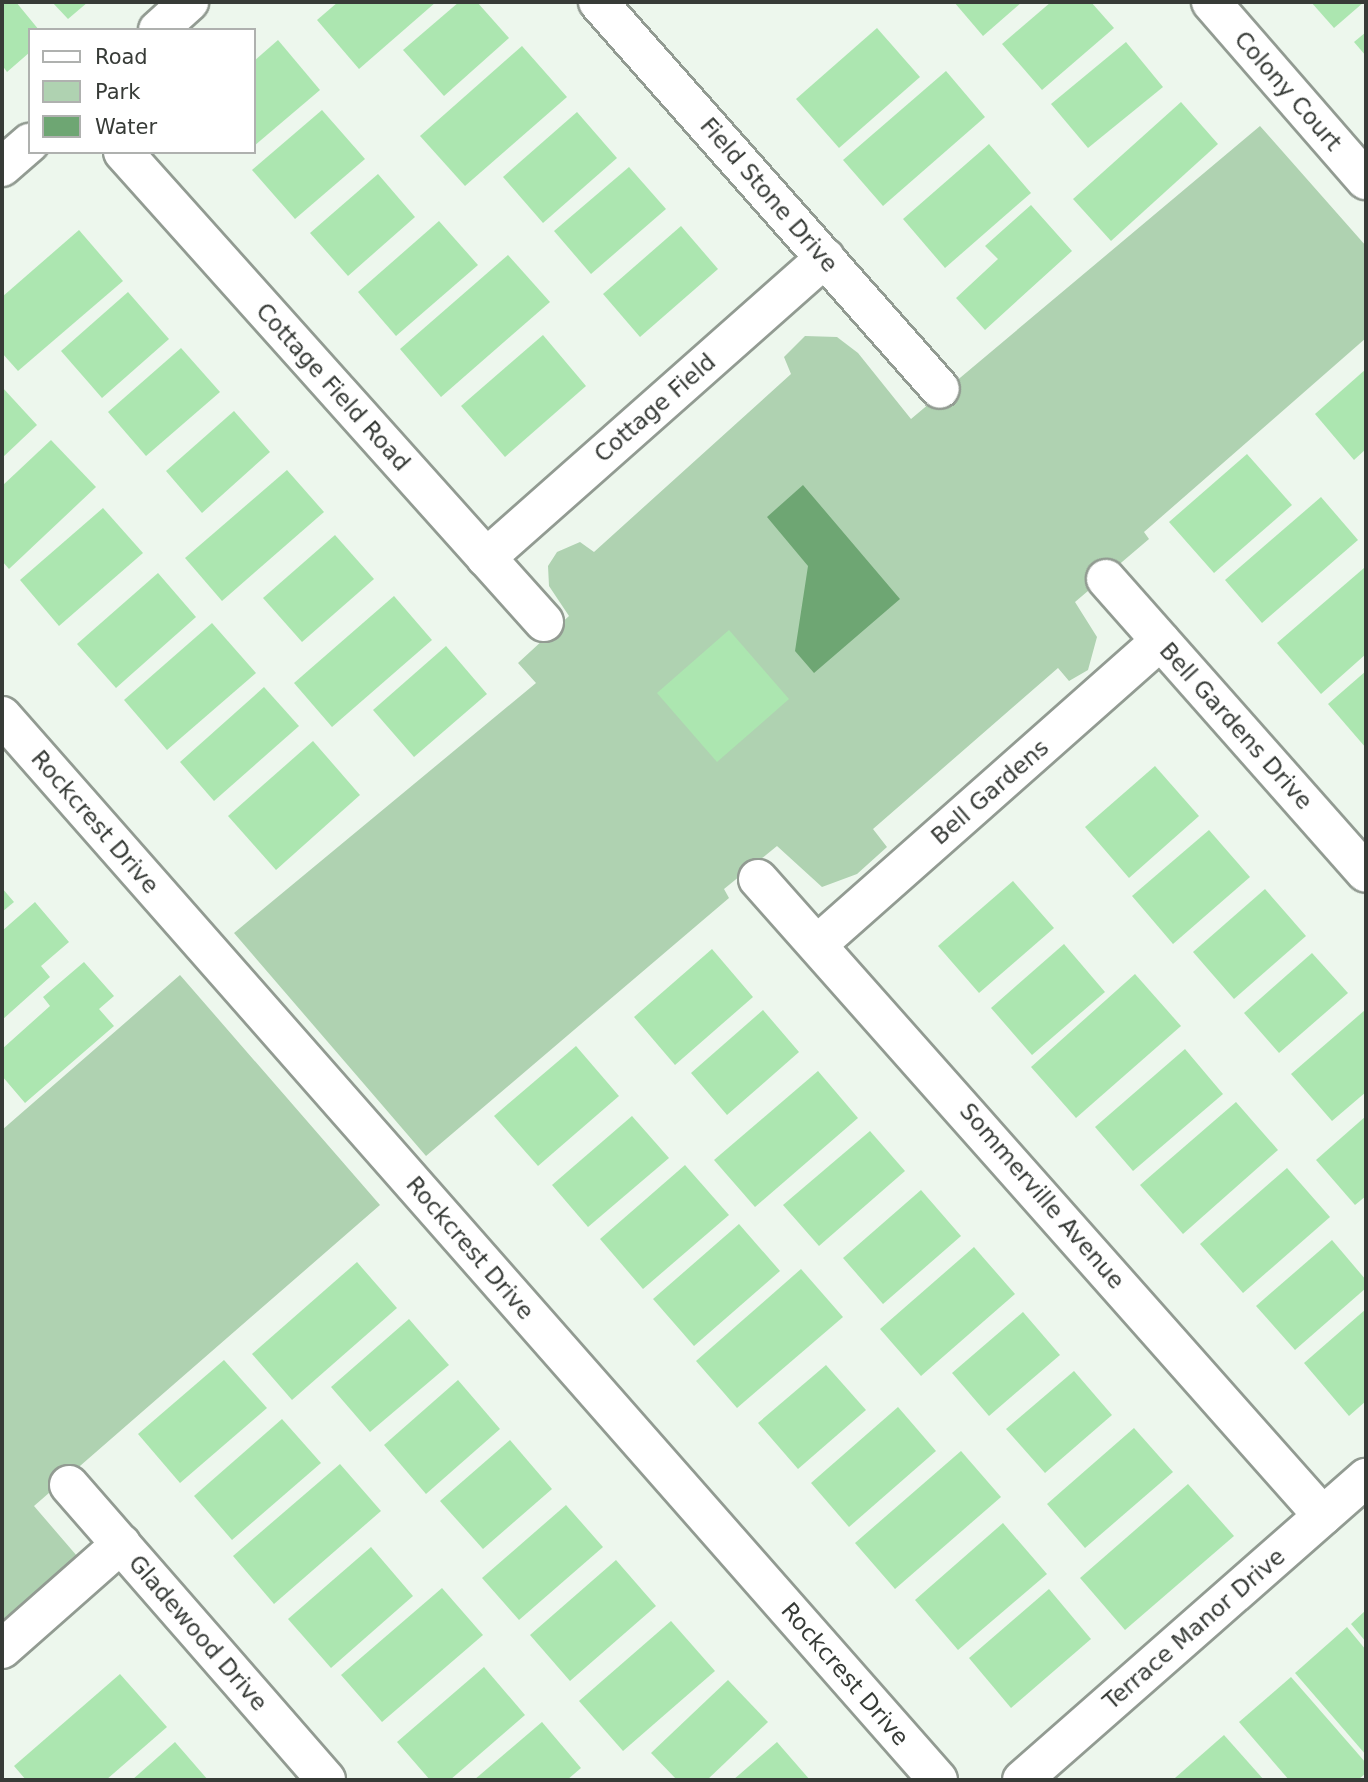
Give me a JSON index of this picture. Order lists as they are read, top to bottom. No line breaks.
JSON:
{"streets":{"street":["Colony Court","Field Stone Drive","Cottage Field Road","Cottage Field","Bell Gardens Drive","Bell Gardens","Rockcrest Drive","Sommerville Avenue","Terrace Manor Drive","Gladewood Drive"]},"crossings":[["Field Stone Drive","Cottage Field"],["Cottage Field Road","Cottage Field"],["Bell Gardens Drive","Bell Gardens"],["Bell Gardens","Sommerville Avenue"],["Sommerville Avenue","Terrace Manor Drive"]],"legend":["Road","Park","Water"]}
